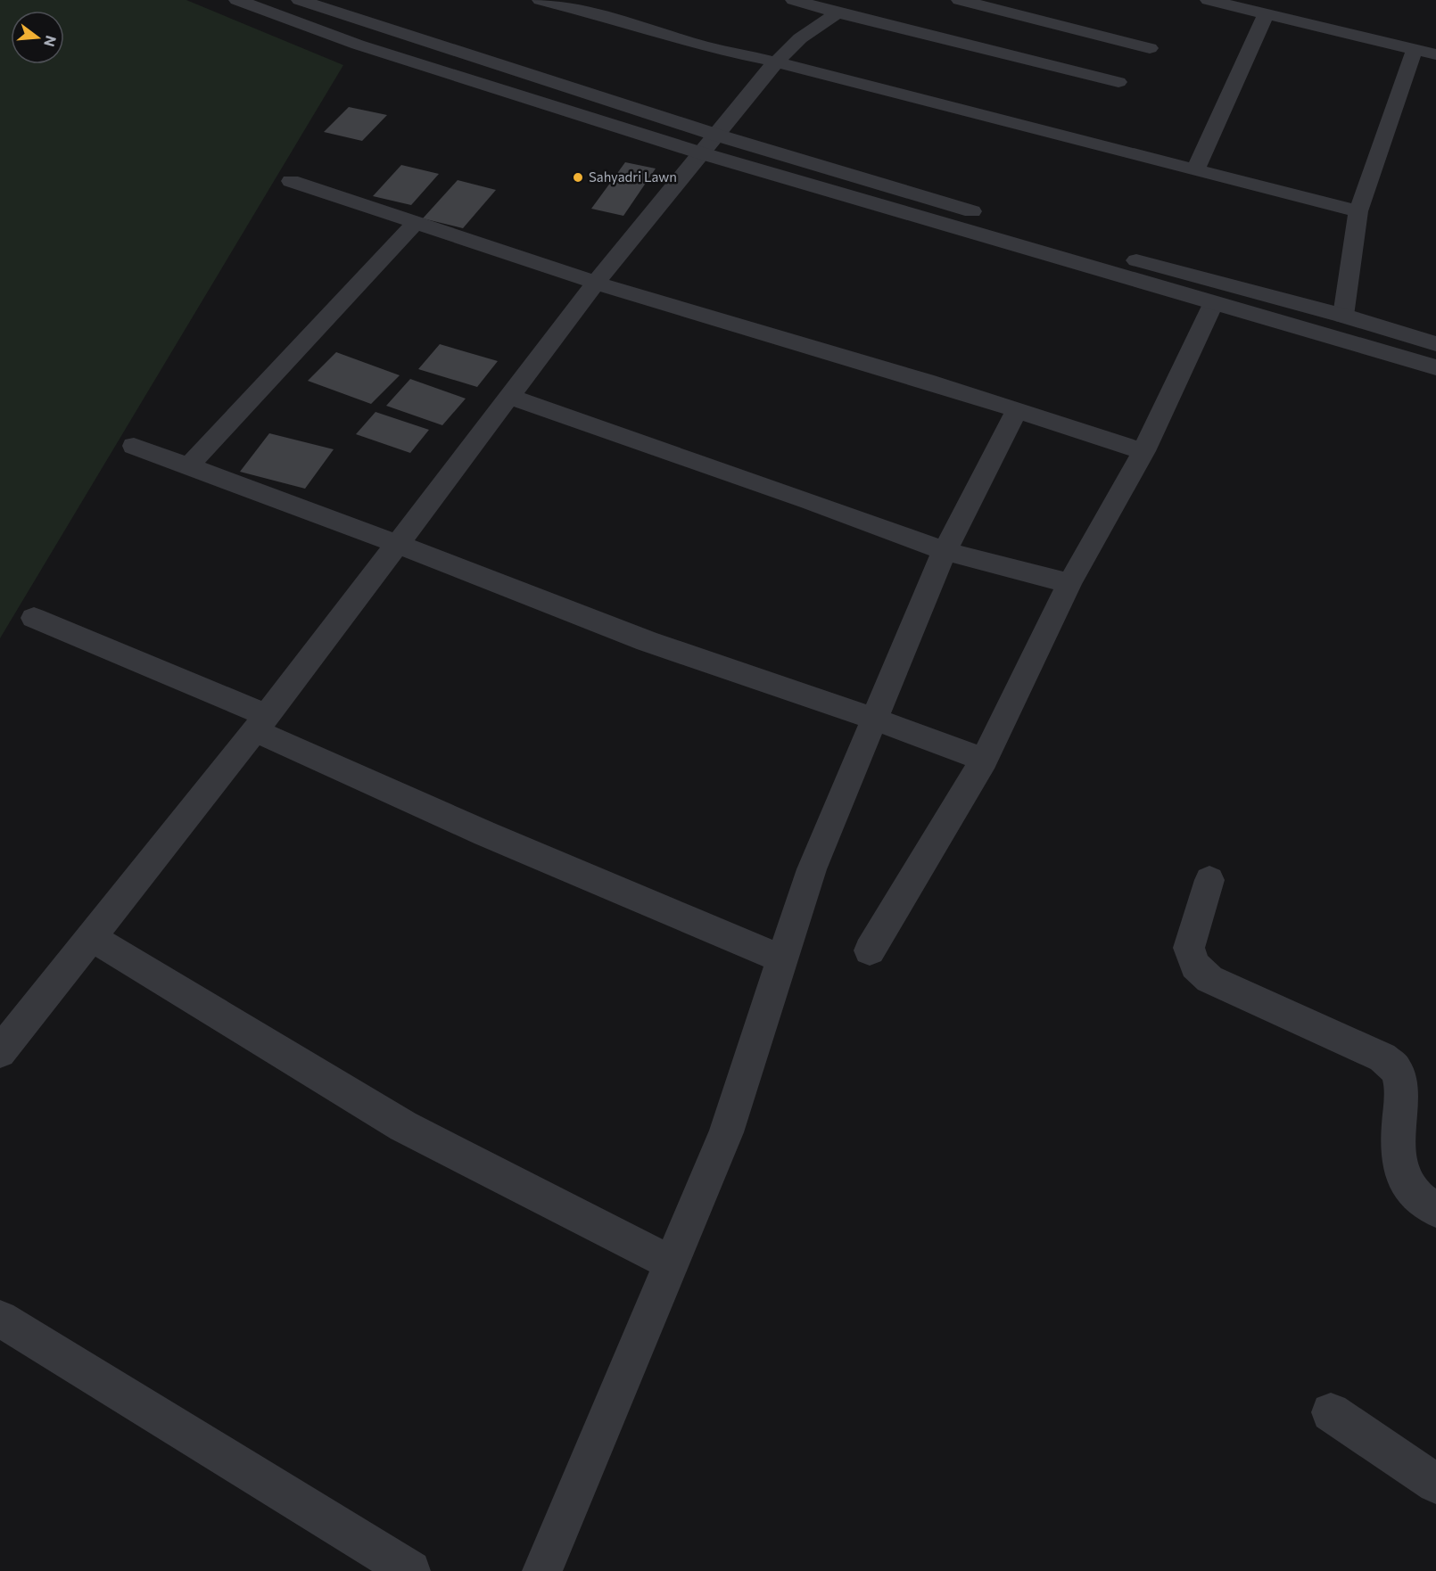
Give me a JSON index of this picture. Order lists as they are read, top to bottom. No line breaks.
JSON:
{"places":["Sahyadri Lawn"],"north":"right"}
